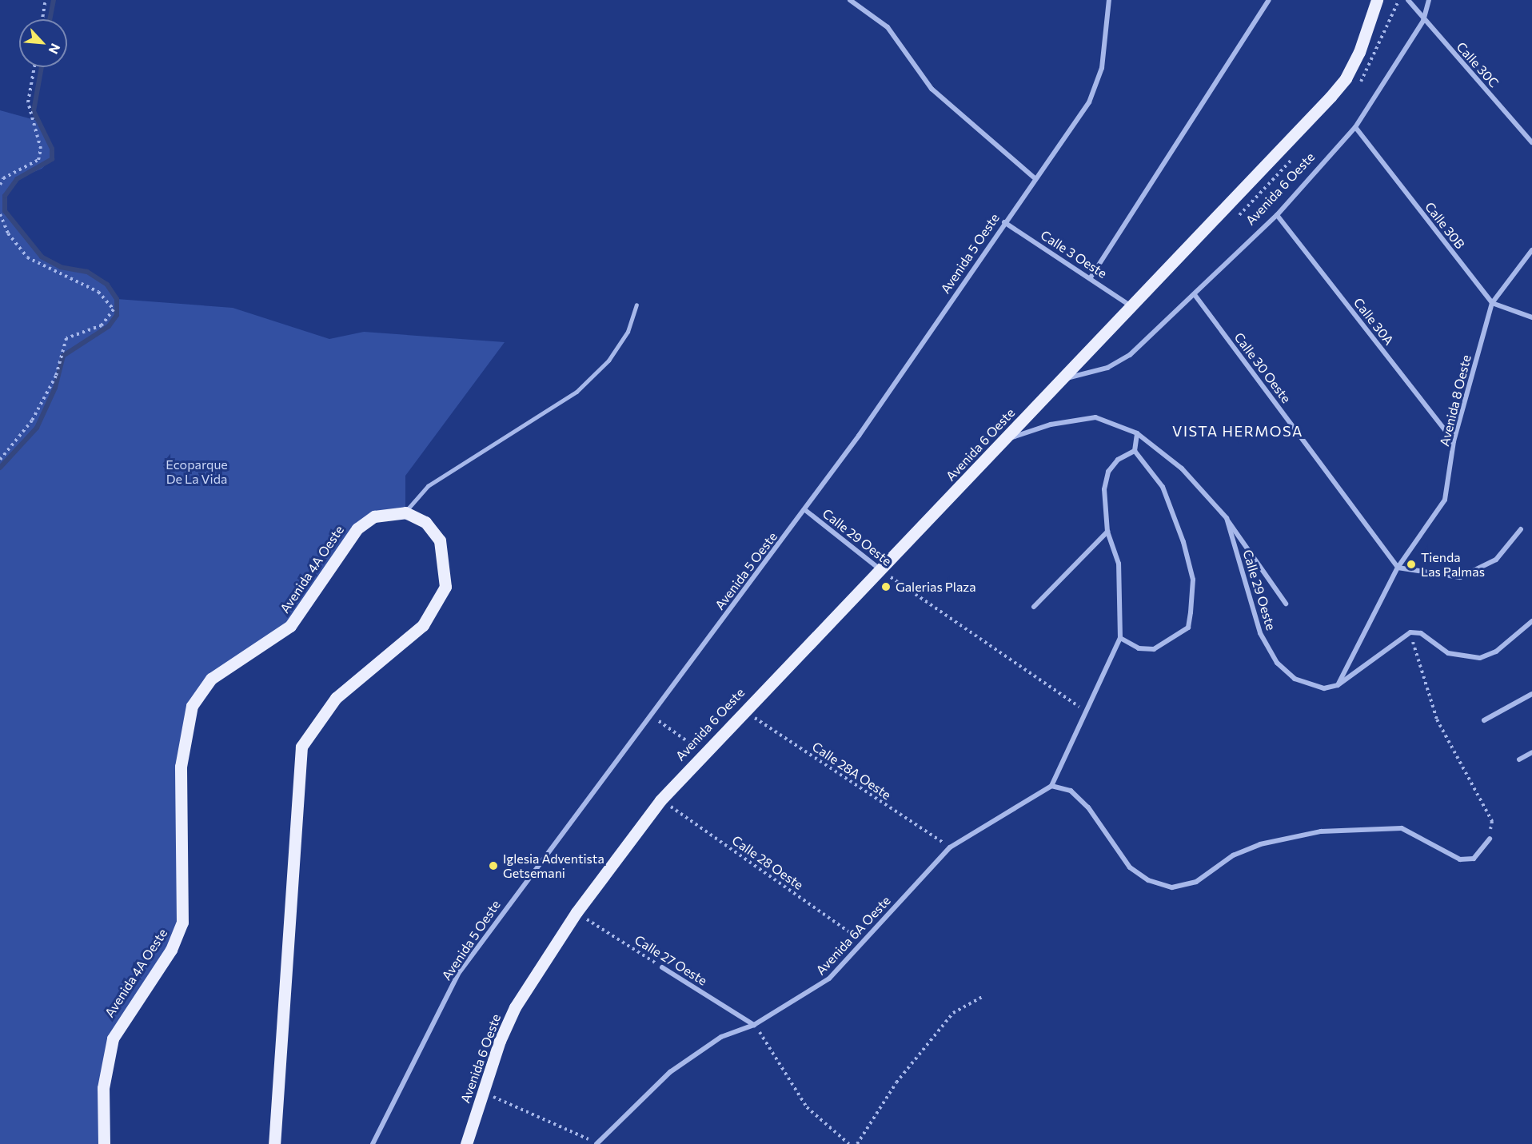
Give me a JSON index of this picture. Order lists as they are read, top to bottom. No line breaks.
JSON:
{"streets":{"main road":["Avenida 6 Oeste","Avenida 4A Oeste"],"street":["Calle 30C","Calle 30B","Avenida 5 Oeste","Calle 3 Oeste","Calle 30A","Calle 30 Oeste","Avenida 8 Oeste","Calle 29 Oeste","Avenida 6A Oeste","Calle 27 Oeste"],"path":["Calle 28A Oeste","Calle 28 Oeste"]},"crossings":[["Calle 30C","Avenida 6 Oeste"],["Avenida 6 Oeste","Calle 30B"],["Avenida 6 Oeste","Calle 3 Oeste"],["Avenida 6 Oeste","Calle 30A"],["Avenida 6 Oeste","Calle 30 Oeste"],["Avenida 6 Oeste","Calle 29 Oeste"],["Avenida 6 Oeste","Calle 28A Oeste"],["Avenida 6 Oeste","Calle 28 Oeste"],["Avenida 6 Oeste","Calle 27 Oeste"],["Calle 30B","Avenida 8 Oeste"],["Avenida 5 Oeste","Calle 3 Oeste"],["Avenida 5 Oeste","Calle 29 Oeste"],["Calle 30A","Avenida 8 Oeste"],["Calle 30 Oeste","Avenida 8 Oeste"],["Avenida 8 Oeste","Calle 29 Oeste"],["Calle 28A Oeste","Avenida 6A Oeste"],["Calle 28 Oeste","Avenida 6A Oeste"],["Avenida 6A Oeste","Calle 27 Oeste"]],"districts":["VISTA HERMOSA"],"parks":["Ecoparque De La Vida"],"places":["Tienda Las Palmas","Galerias Plaza","Iglesia Adventista Getsemani"],"north":"bottom right"}
